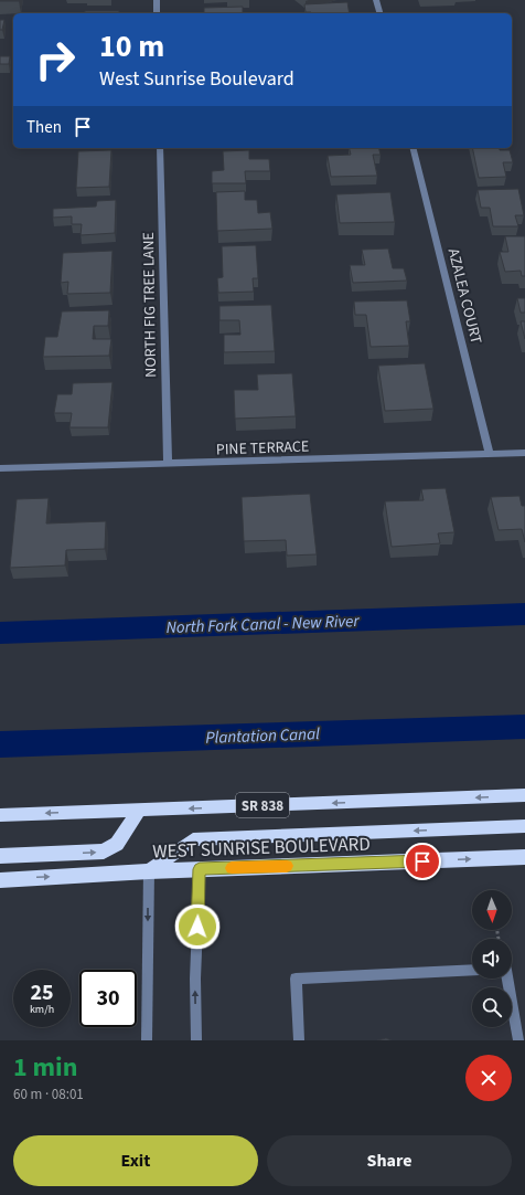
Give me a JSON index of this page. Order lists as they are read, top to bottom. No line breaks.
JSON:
{"streets":{"highway":["SR 838","WEST SUNRISE BOULEVARD"],"street":["AZALEA COURT","NORTH FIG TREE LANE","PINE TERRACE"]},"crossings":[["AZALEA COURT","PINE TERRACE"],["NORTH FIG TREE LANE","PINE TERRACE"]],"water":["North Fork Canal - New River","Plantation Canal"],"north":"bottom","page":{"turn":["10 m","West Sunrise Boulevard"],"then":"Then","speed":"25 km/h","limit":"30","heading":["1 min","60 m · 08:01"],"buttons":["Exit","Share"]}}
